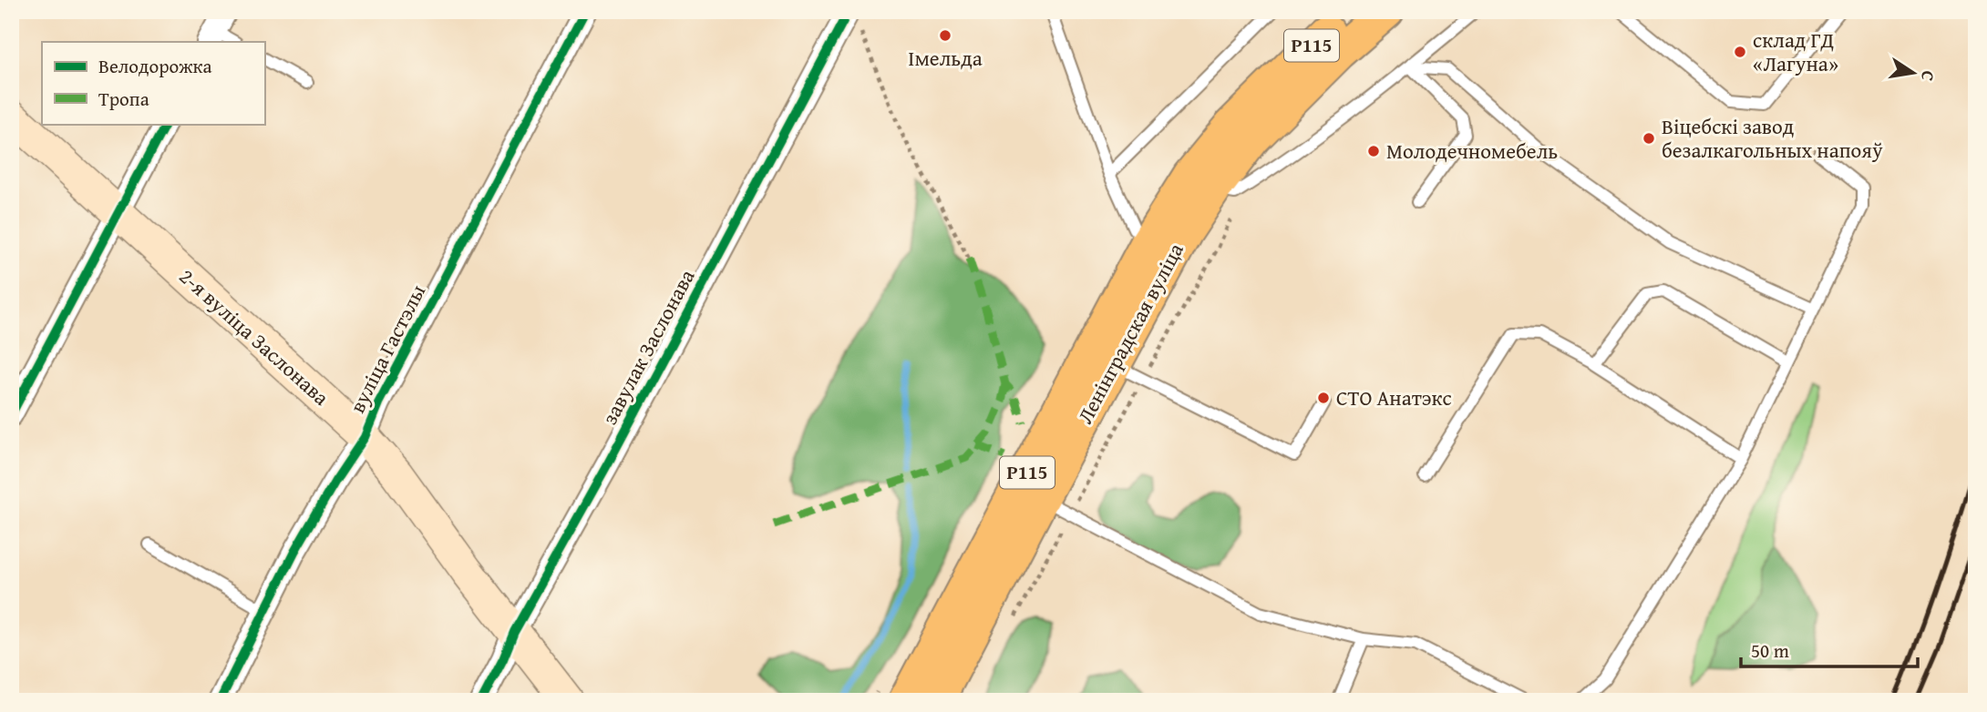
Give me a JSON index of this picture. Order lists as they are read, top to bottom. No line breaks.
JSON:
{"streets":{"main road":["Р115","Ленінградская вуліца","2-я вуліца Заслонава"],"street":["завулак Заслонава","вуліца Гастэлы"]},"crossings":[["2-я вуліца Заслонава","завулак Заслонава"],["2-я вуліца Заслонава","вуліца Гастэлы"]],"places":["Імельда","склад ГД «Лагуна»","Віцебскі завод безалкагольных напояў","Молодечномебель","СТО Анатэкс"],"legend":["Велодорожка","Тропа"],"scale_bar":"50 m","north":"right"}
